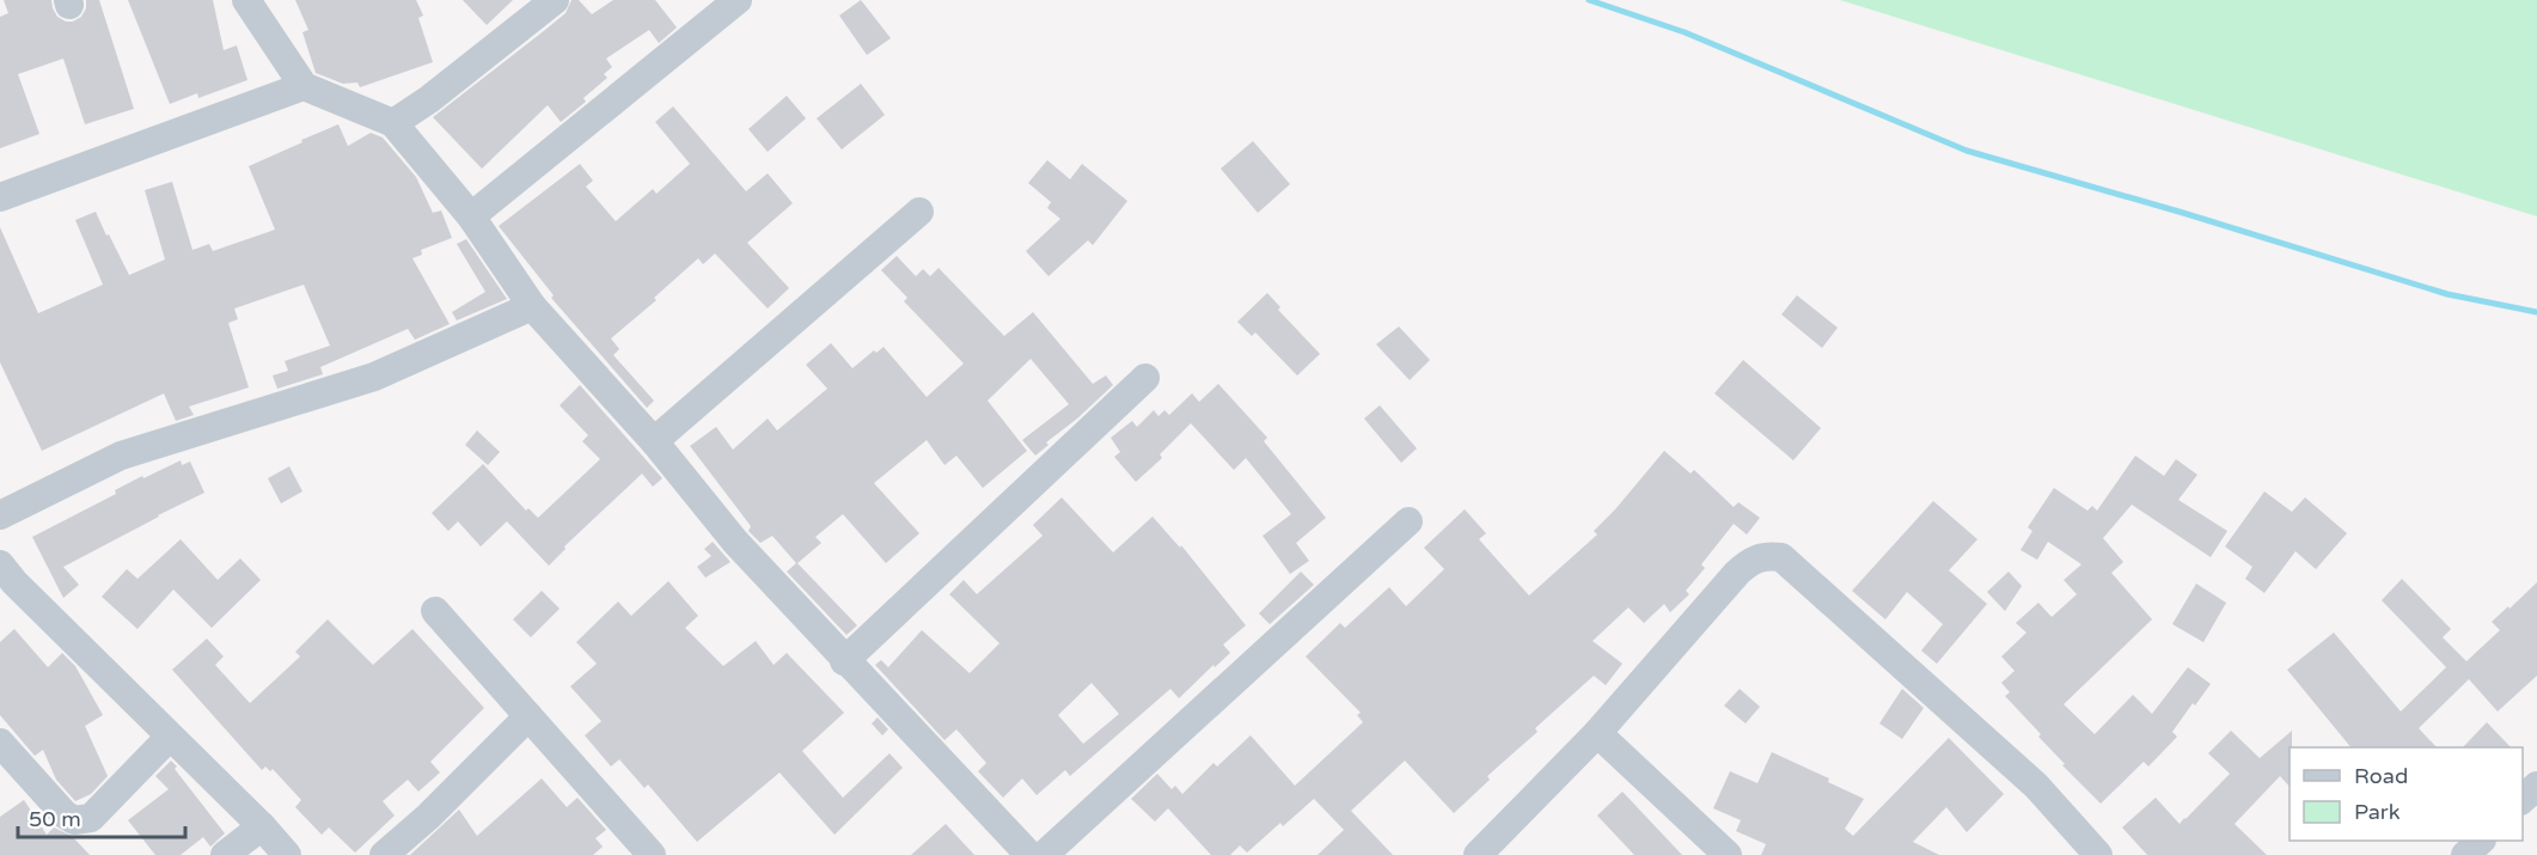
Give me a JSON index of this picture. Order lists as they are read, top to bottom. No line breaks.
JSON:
{"legend":["Road","Park"],"scale_bar":"50 m"}
